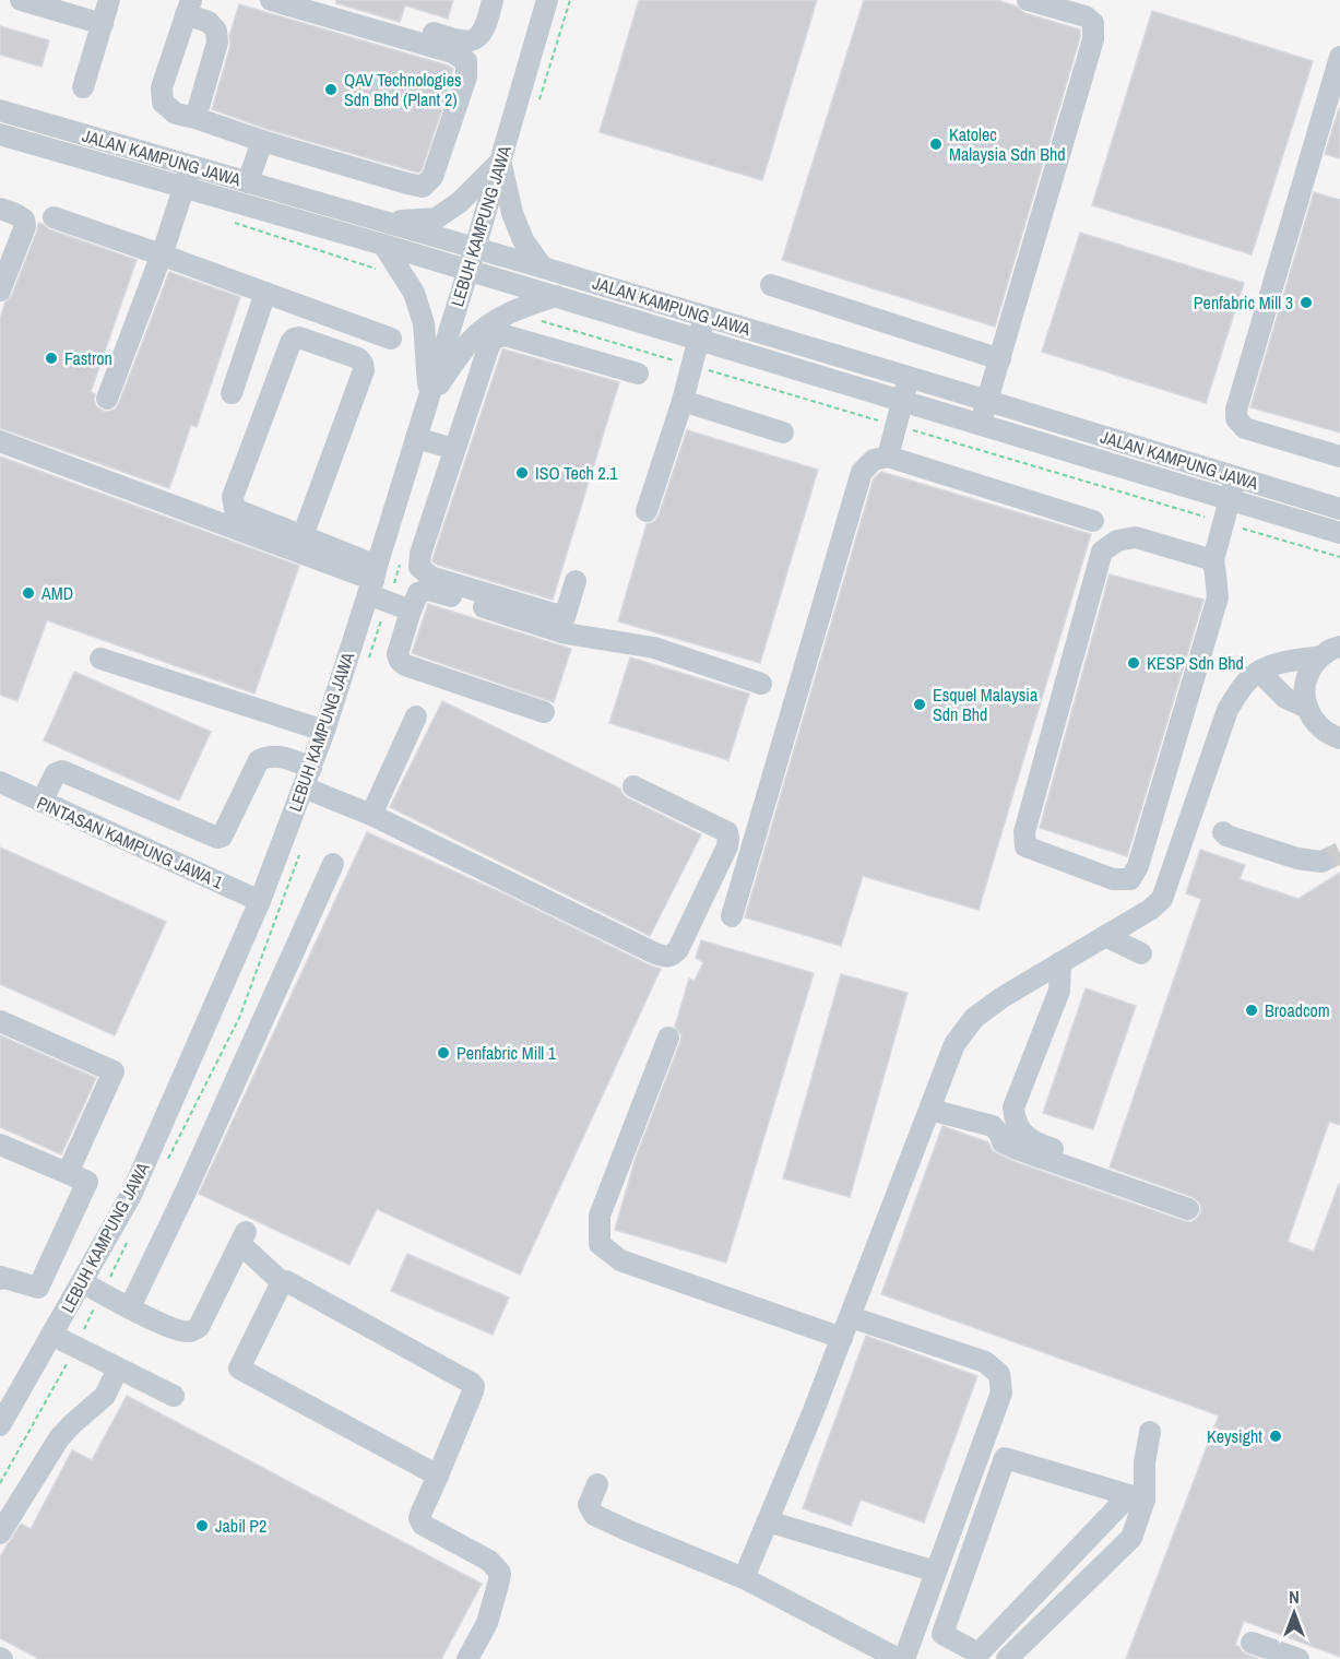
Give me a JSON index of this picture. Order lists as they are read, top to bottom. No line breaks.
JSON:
{"streets":{"street":["JALAN KAMPUNG JAWA","LEBUH KAMPUNG JAWA","PINTASAN KAMPUNG JAWA 1"]},"crossings":[["JALAN KAMPUNG JAWA","LEBUH KAMPUNG JAWA"],["LEBUH KAMPUNG JAWA","PINTASAN KAMPUNG JAWA 1"]],"places":["QAV Technologies Sdn Bhd (Plant 2)","Katolec Malaysia Sdn Bhd","Penfabric Mill 3","Fastron","ISO Tech 2.1","AMD","KESP Sdn Bhd","Esquel Malaysia Sdn Bhd","Broadcom","Penfabric Mill 1","Keysight","Jabil P2"],"north":"top"}
